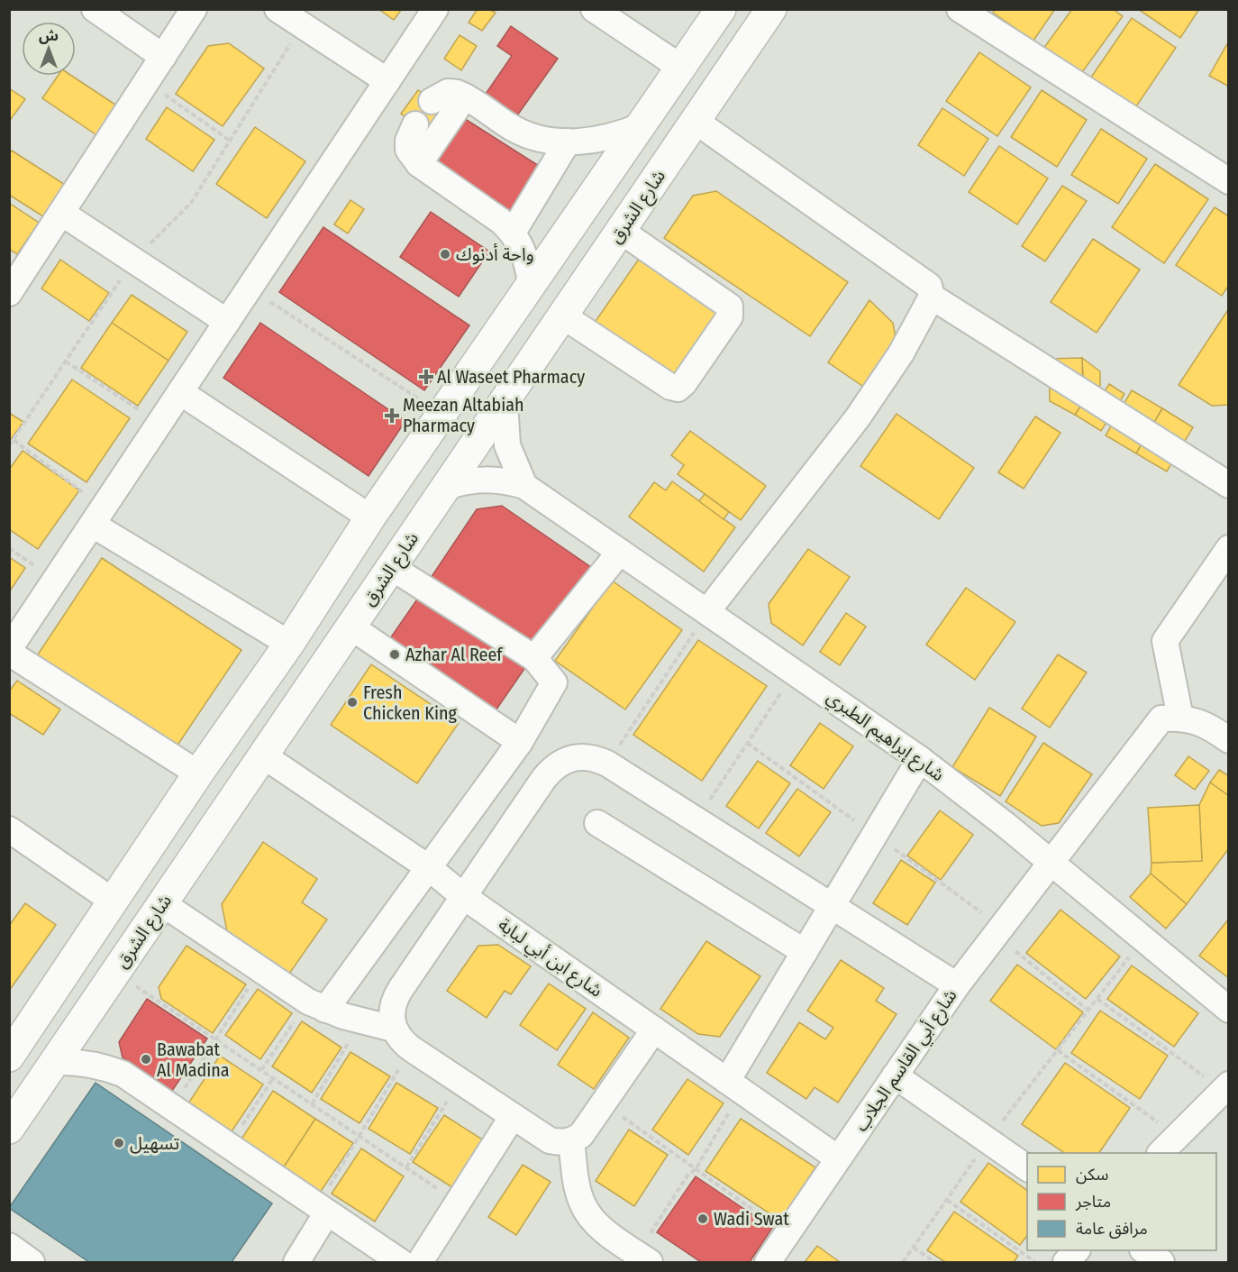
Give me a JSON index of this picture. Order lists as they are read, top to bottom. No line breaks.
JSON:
{"streets":{"main road":["شارع الشرق"],"street":["شارع إبراهيم الطبري","شارع ابن أبي لبابة","شارع أبي القاسم الجلاب"]},"crossings":[["شارع الشرق","شارع إبراهيم الطبري"],["شارع الشرق","شارع ابن أبي لبابة"],["شارع إبراهيم الطبري","شارع أبي القاسم الجلاب"],["شارع ابن أبي لبابة","شارع أبي القاسم الجلاب"]],"places":{"other":["واحة أدنوك","Azhar Al Reef","Fresh Chicken King","Bawabat Al Madina","تسهيل","Wadi Swat"],"health":["Al Waseet Pharmacy","Meezan Altabiah Pharmacy"]},"legend":["سكن","متاجر","مرافق عامة"],"north":"top"}
